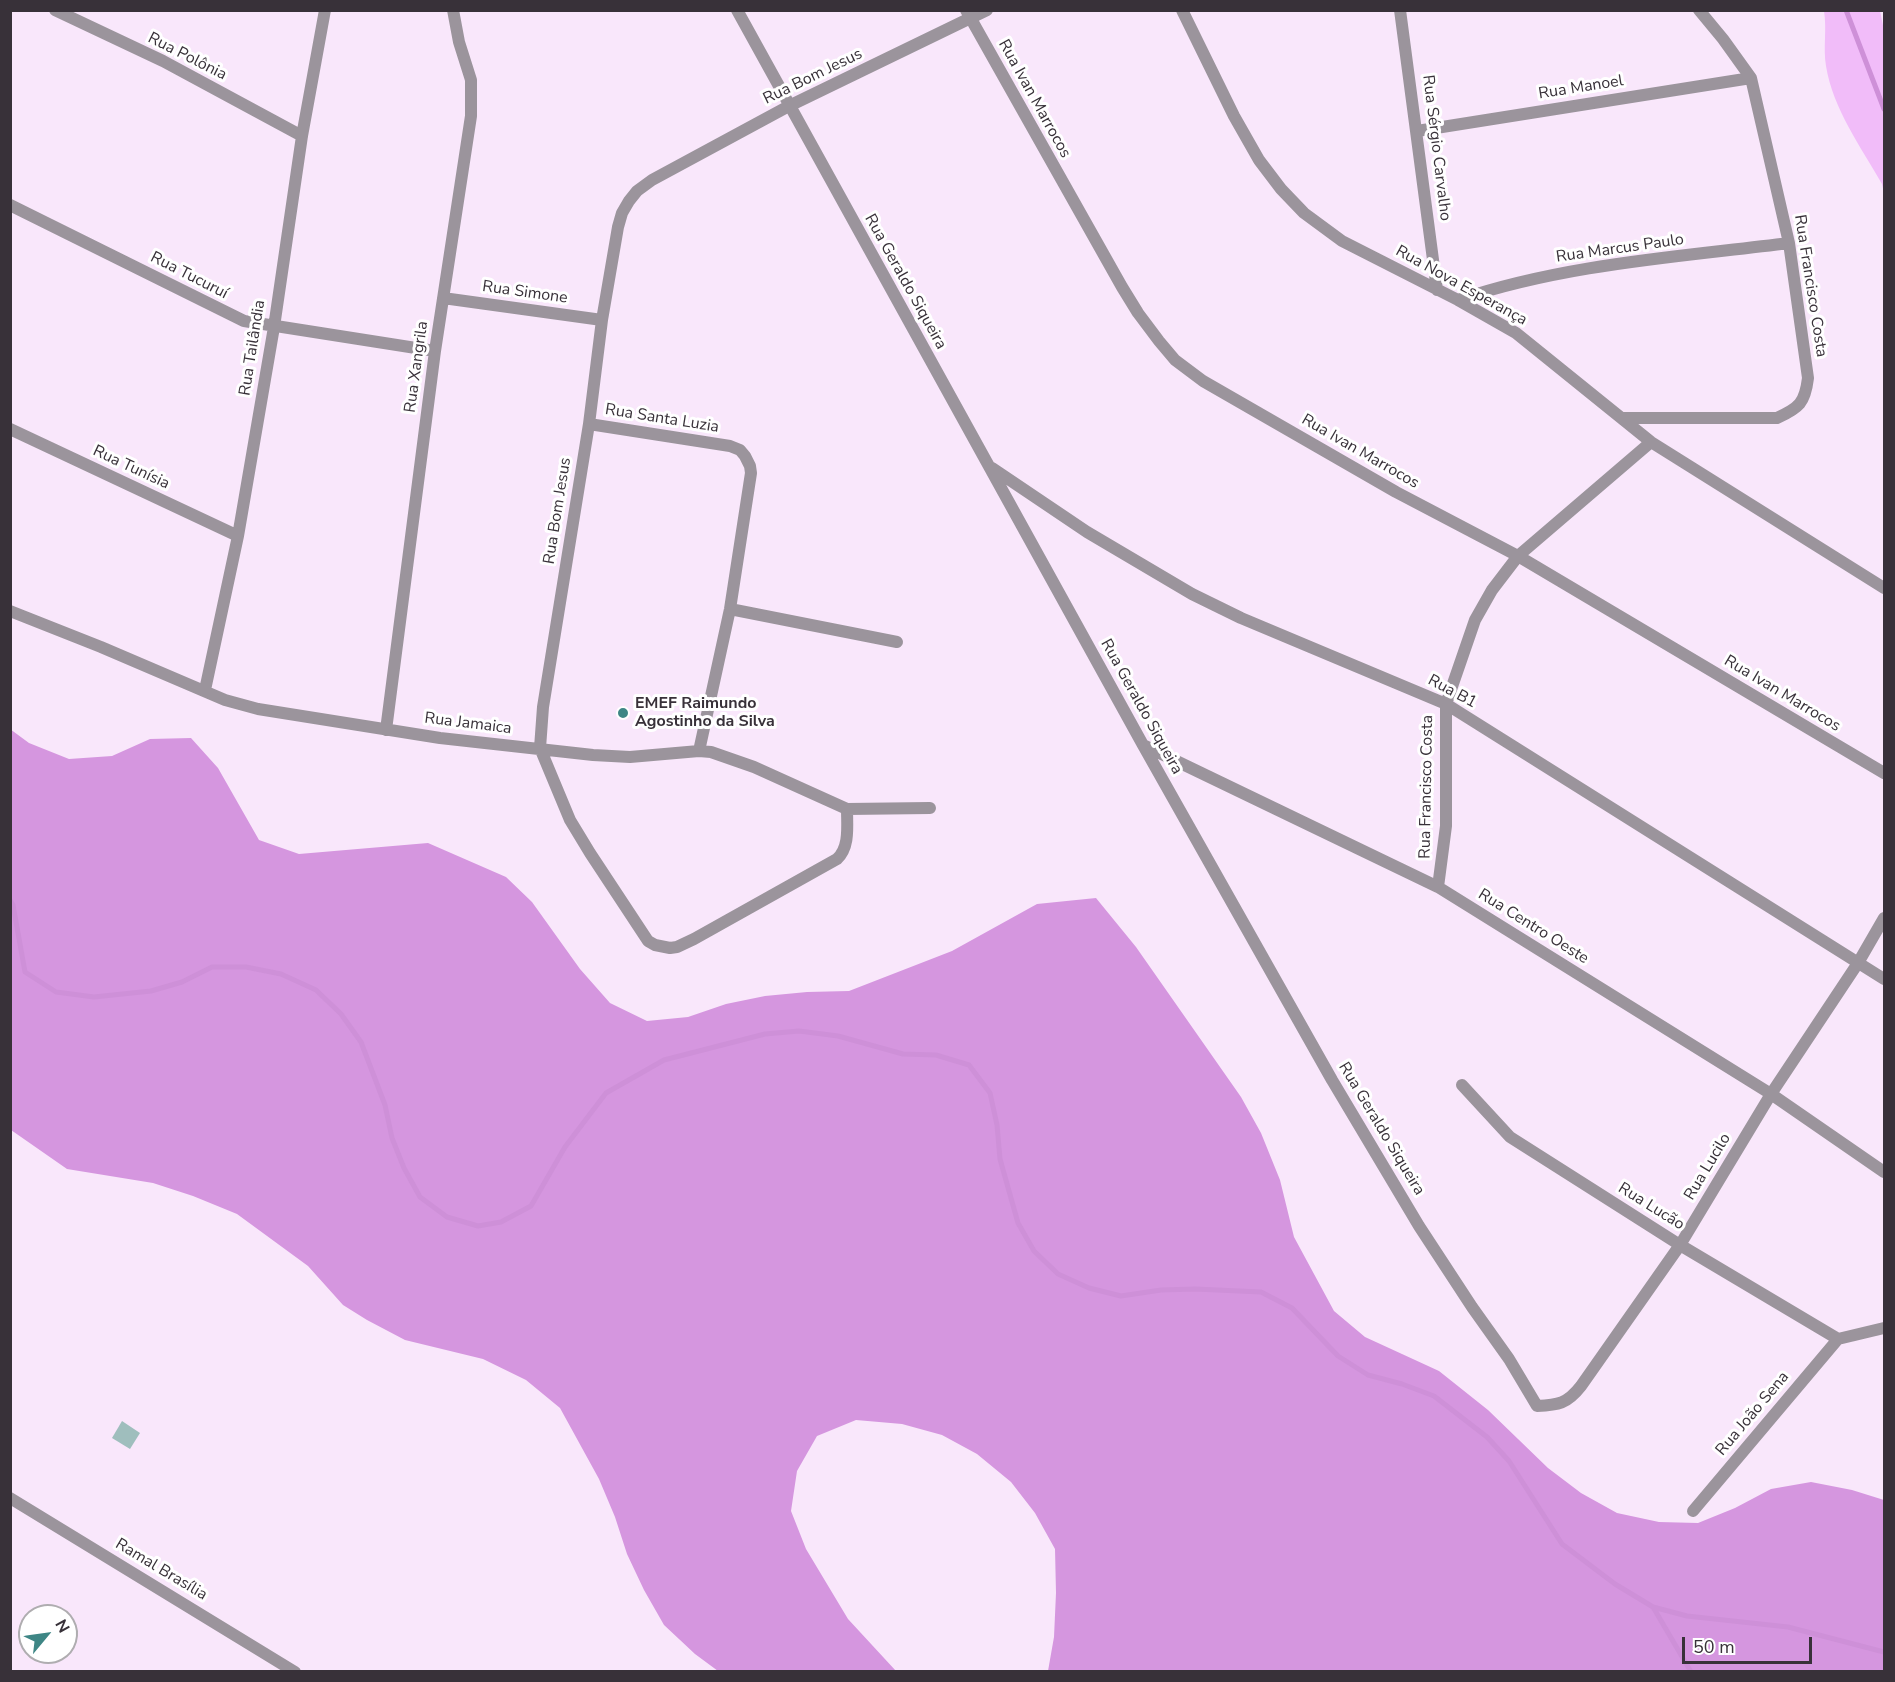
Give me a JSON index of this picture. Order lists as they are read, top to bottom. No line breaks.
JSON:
{"streets":{"street":["Rua Polônia","Rua Bom Jesus","Rua Manoel","Rua Ivan Marrocos","Rua Sérgio Carvalho","Rua Marcus Paulo","Rua Tucuruí","Rua Geraldo Siqueira","Rua Nova Esperança","Rua Francisco Costa","Rua Simone","Rua Tailândia","Rua Xangrila","Rua Santa Luzia","Rua Tunísia","Rua B1","Rua Jamaica","Rua Centro Oeste","Rua Lucilo","Rua Lucão","Rua João Sena","Ramal Brasília"]},"crossings":[["Rua Polônia","Rua Tailândia"],["Rua Bom Jesus","Rua Ivan Marrocos"],["Rua Bom Jesus","Rua Geraldo Siqueira"],["Rua Bom Jesus","Rua Simone"],["Rua Bom Jesus","Rua Santa Luzia"],["Rua Bom Jesus","Rua Jamaica"],["Rua Manoel","Rua Sérgio Carvalho"],["Rua Manoel","Rua Francisco Costa"],["Rua Ivan Marrocos","Rua Francisco Costa"],["Rua Sérgio Carvalho","Rua Nova Esperança"],["Rua Marcus Paulo","Rua Nova Esperança"],["Rua Marcus Paulo","Rua Francisco Costa"],["Rua Tucuruí","Rua Tailândia"],["Rua Tucuruí","Rua Xangrila"],["Rua Geraldo Siqueira","Rua B1"],["Rua Geraldo Siqueira","Rua Centro Oeste"],["Rua Geraldo Siqueira","Rua Lucilo"],["Rua Nova Esperança","Rua Francisco Costa"],["Rua Francisco Costa","Rua B1"],["Rua Francisco Costa","Rua Centro Oeste"],["Rua Simone","Rua Xangrila"],["Rua Tailândia","Rua Tunísia"],["Rua Tailândia","Rua Jamaica"],["Rua Xangrila","Rua Jamaica"],["Rua B1","Rua Lucilo"],["Rua Centro Oeste","Rua Lucilo"],["Rua Lucilo","Rua Lucão"],["Rua Lucão","Rua João Sena"]],"places":["EMEF Raimundo Agostinho da Silva"],"scale_bar":"50 m","north":"top right"}
